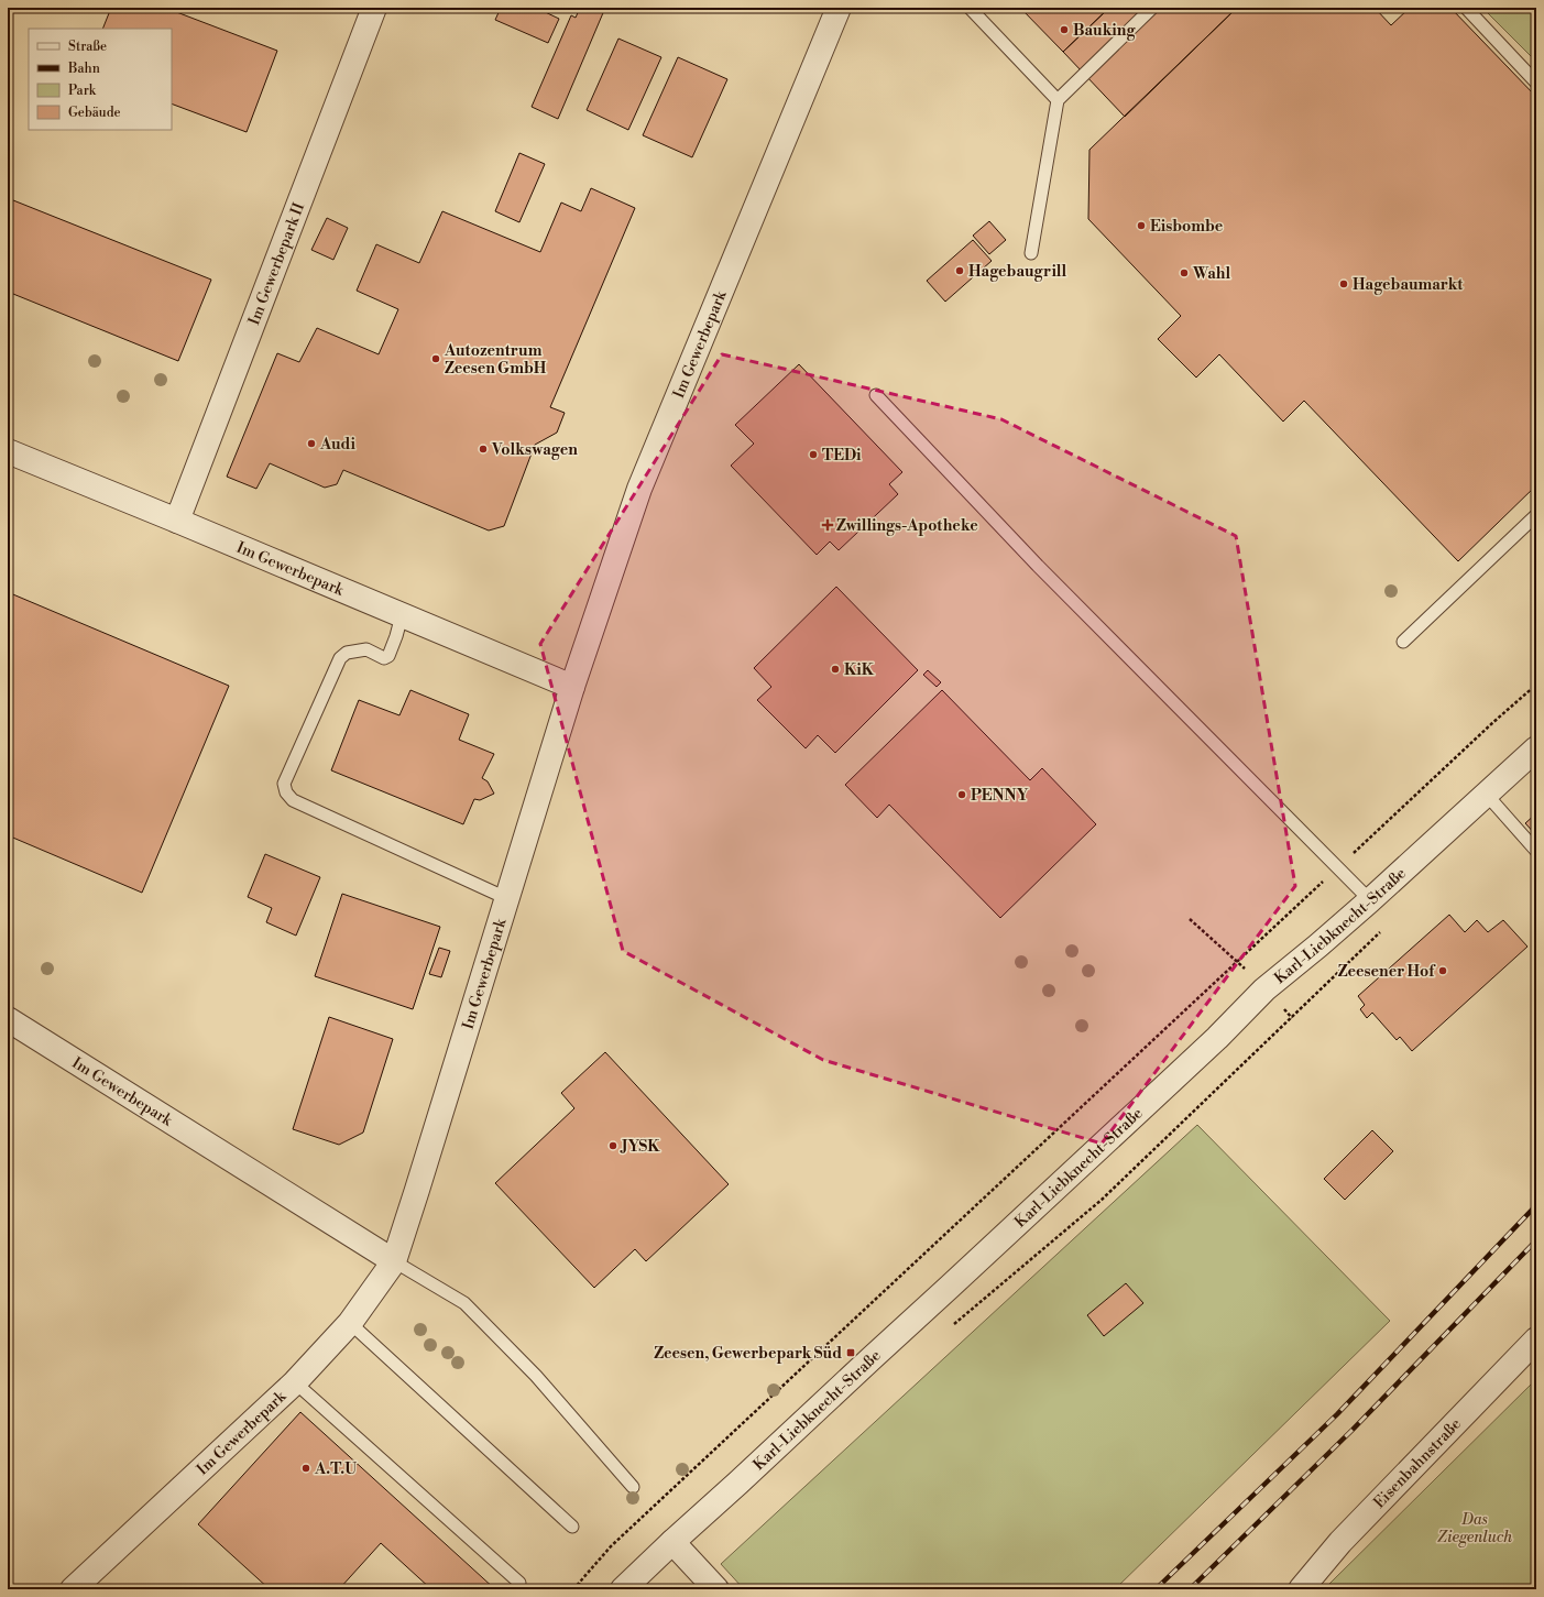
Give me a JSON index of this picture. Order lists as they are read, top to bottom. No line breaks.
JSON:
{"streets":{"street":["Im Gewerbepark II","Im Gewerbepark","Karl-Liebknecht-Straße","Eisenbahnstraße"]},"crossings":[["Im Gewerbepark II","Im Gewerbepark"]],"parks":["Das Ziegenluch"],"places":{"other":["Bauking","Eisbombe","Hagebaugrill","Wahl","Hagebaumarkt","Autozentrum Zeesen GmbH","Audi","Volkswagen","TEDi","KiK","PENNY","Zeesener Hof","JYSK","A.T.U"],"health":["Zwillings-Apotheke"],"transit":["Zeesen, Gewerbepark Süd"]},"legend":["Straße","Bahn","Park","Gebäude"]}
